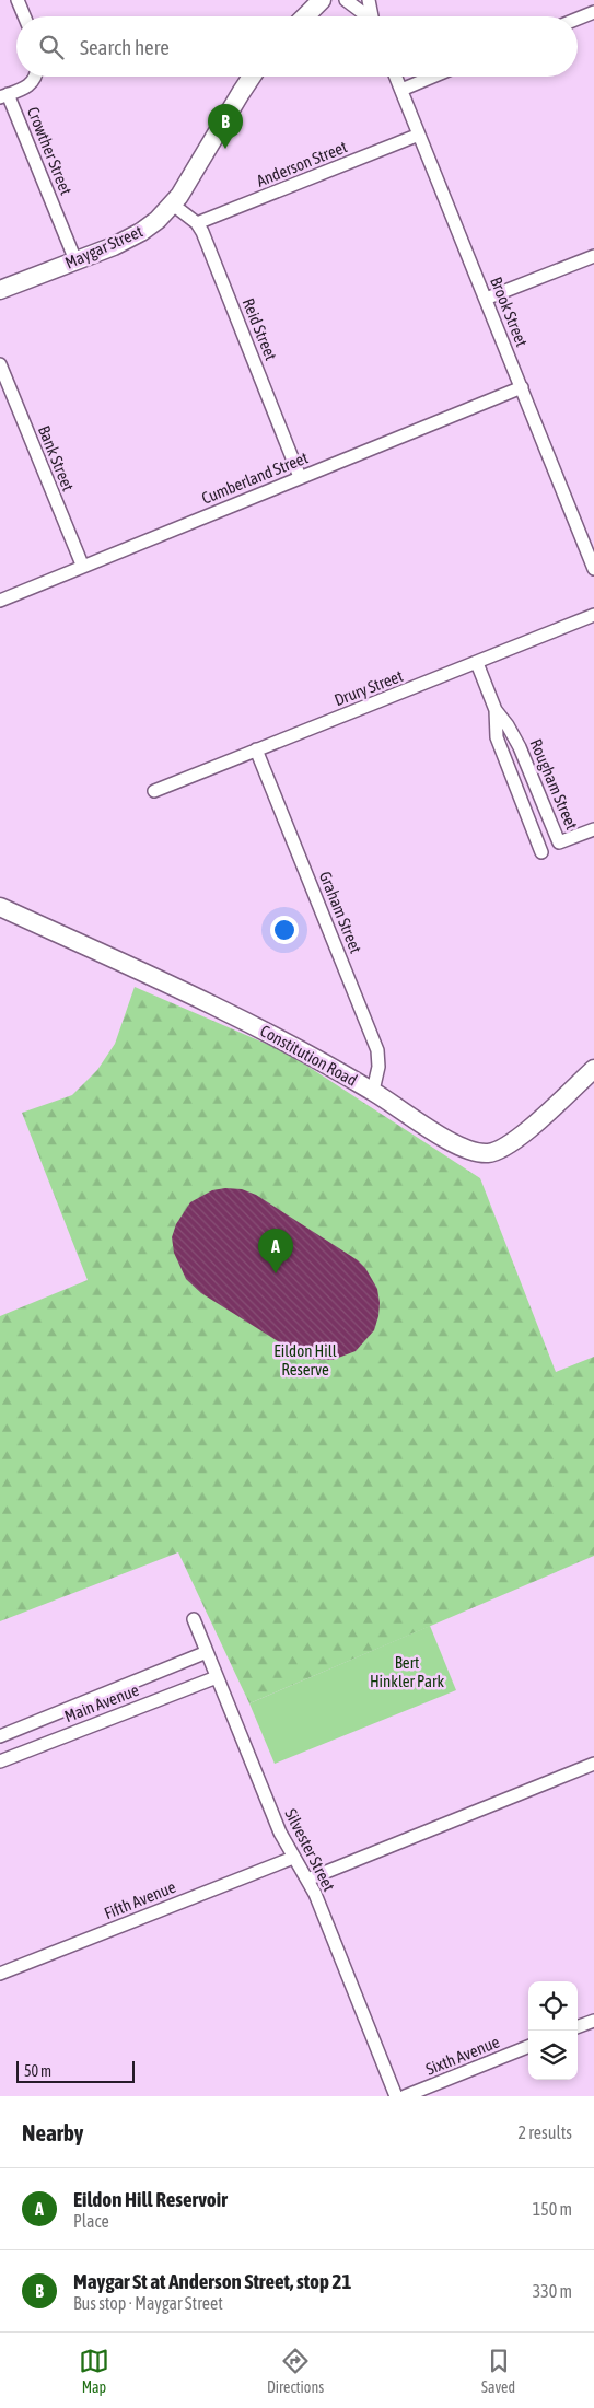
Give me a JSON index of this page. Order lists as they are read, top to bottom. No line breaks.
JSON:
{"streets":{"street":["Crowther Street","Anderson Street","Maygar Street","Brook Street","Reid Street","Bank Street","Cumberland Street","Drury Street","Rougham Street","Graham Street","Constitution Road","Main Avenue","Silvester Street","Fifth Avenue","Sixth Avenue"]},"crossings":[["Crowther Street","Maygar Street"],["Anderson Street","Brook Street"],["Anderson Street","Reid Street"],["Maygar Street","Reid Street"],["Brook Street","Cumberland Street"],["Reid Street","Cumberland Street"],["Bank Street","Cumberland Street"],["Drury Street","Rougham Street"],["Drury Street","Graham Street"],["Graham Street","Constitution Road"],["Main Avenue","Silvester Street"],["Silvester Street","Fifth Avenue"]],"parks":["Eildon Hill Reserve","Bert Hinkler Park"],"scale_bar":"50 m","page":{"search":"Search here","pins":["B","A"],"scale":"50 m","heading":["Nearby","2 results"],"list":[{"mark":"A","name":"Eildon Hill Reservoir","note":"Place","value":"150 m"},{"mark":"B","name":"Maygar St at Anderson Street, stop 21","note":"Bus stop · Maygar Street","value":"330 m"}],"nav":["Map","Directions","Saved"]}}
